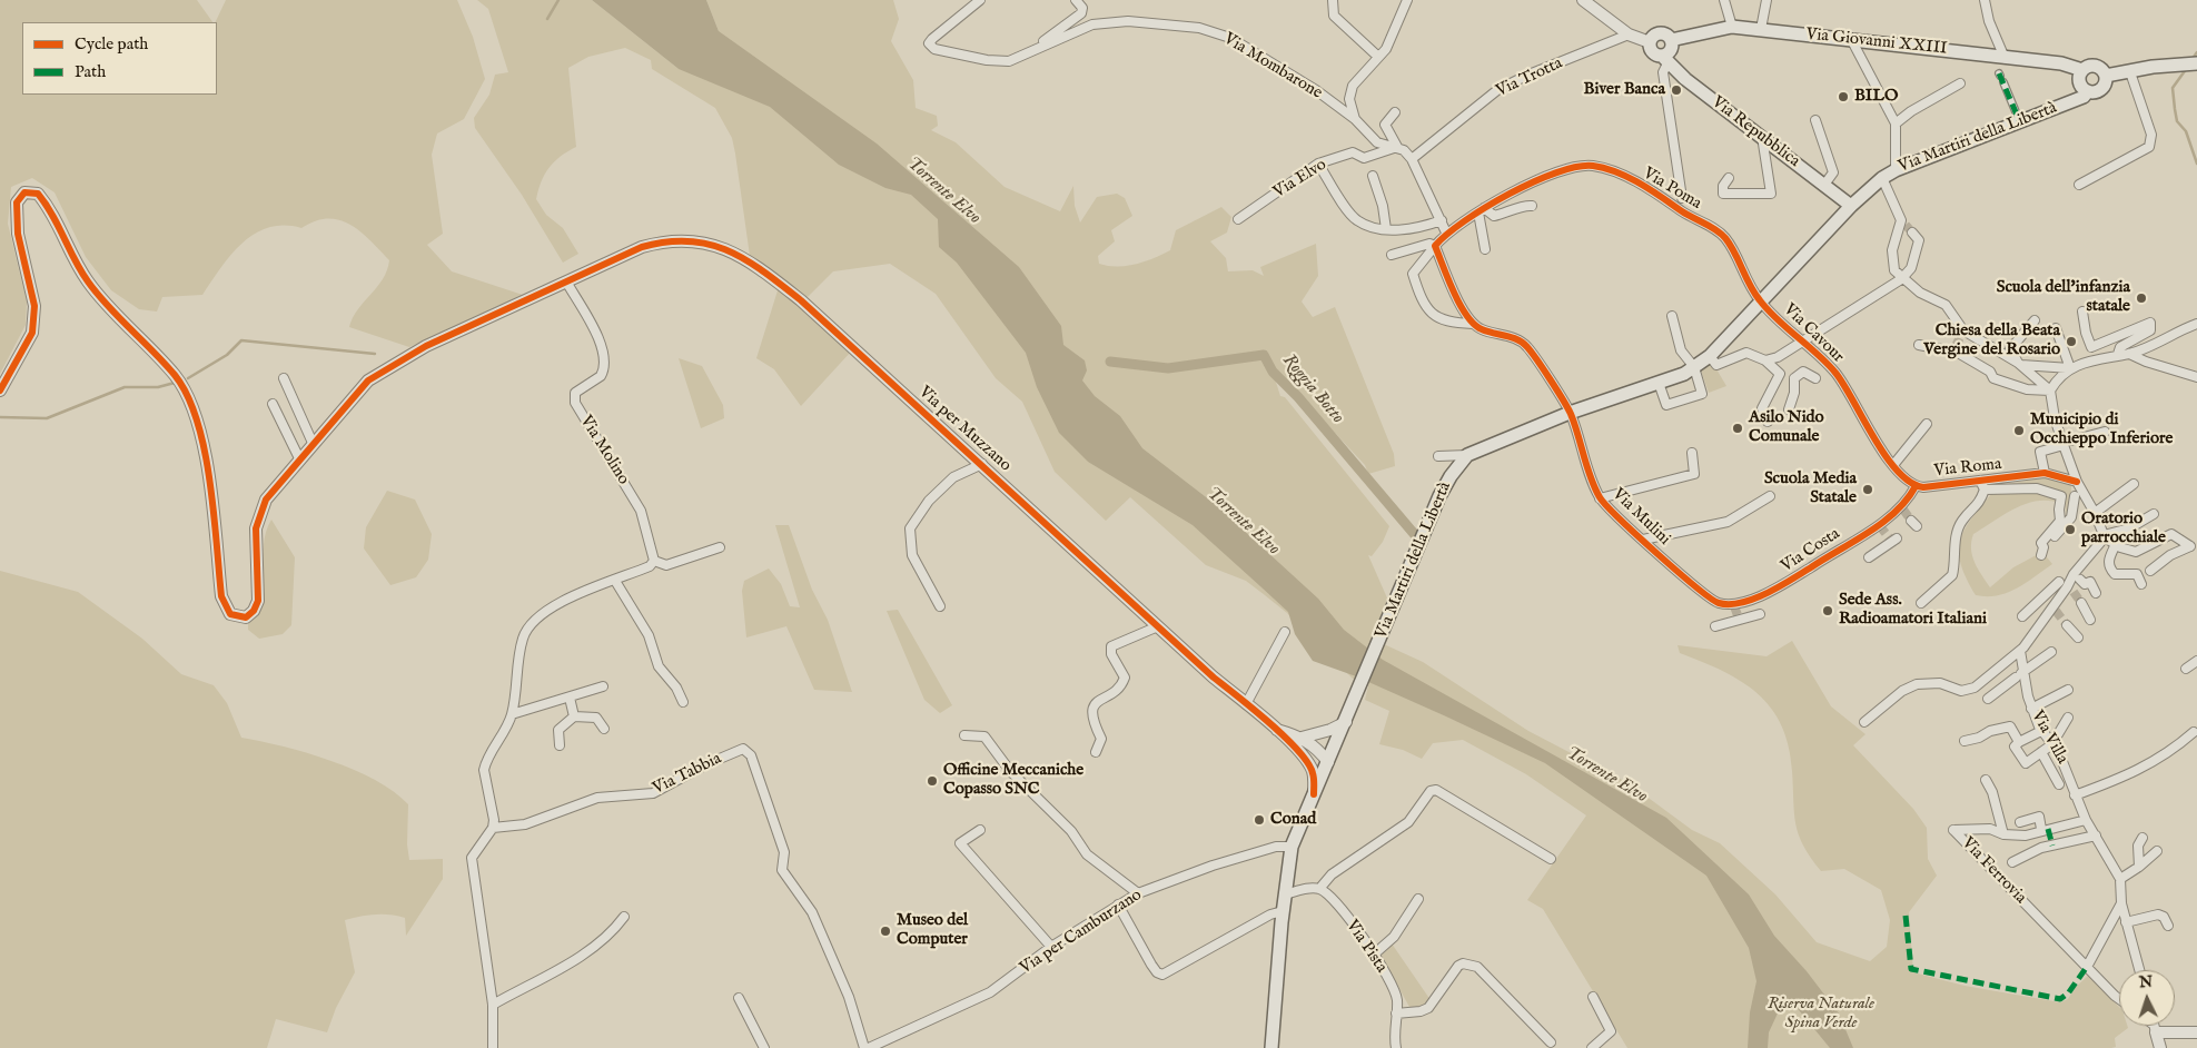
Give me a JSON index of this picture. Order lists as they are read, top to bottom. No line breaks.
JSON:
{"streets":{"main road":["Via Giovanni XXIII","Via Repubblica","Via Martiri della Libertà"],"street":["Via Mombarone","Via Trotta","Via Elvo","Via Poma","Via Cavour","Via per Muzzano","Via Molino","Via Roma","Via Mulini","Via Costa","Via Villa","Via Tabbia","Via Ferrovia","Via per Camburzano","Via Pista"]},"crossings":[["Via Giovanni XXIII","Via Repubblica"],["Via Giovanni XXIII","Via Martiri della Libertà"],["Via Mombarone","Via Elvo"],["Via Repubblica","Via Martiri della Libertà"],["Via Martiri della Libertà","Via Poma"],["Via Martiri della Libertà","Via Cavour"],["Via Martiri della Libertà","Via Mulini"],["Via Poma","Via Cavour"],["Via Poma","Via Mulini"],["Via Cavour","Via Roma"],["Via per Muzzano","Via Molino"],["Via Roma","Via Costa"],["Via Mulini","Via Costa"],["Via Villa","Via Ferrovia"]],"water":["Torrente Elvo","Roggia Botto"],"parks":["Riserva Naturale Spina Verde"],"places":["Biver Banca","BILO","Scuola dell'infanzia statale","Chiesa della Beata Vergine del Rosario","Asilo Nido Comunale","Municipio di Occhieppo Inferiore","Scuola Media Statale","Oratorio parrocchiale","Sede Ass. Radioamatori Italiani","Officine Meccaniche Copasso SNC","Conad","Museo del Computer"],"legend":["Cycle path","Path"],"north":"top"}
